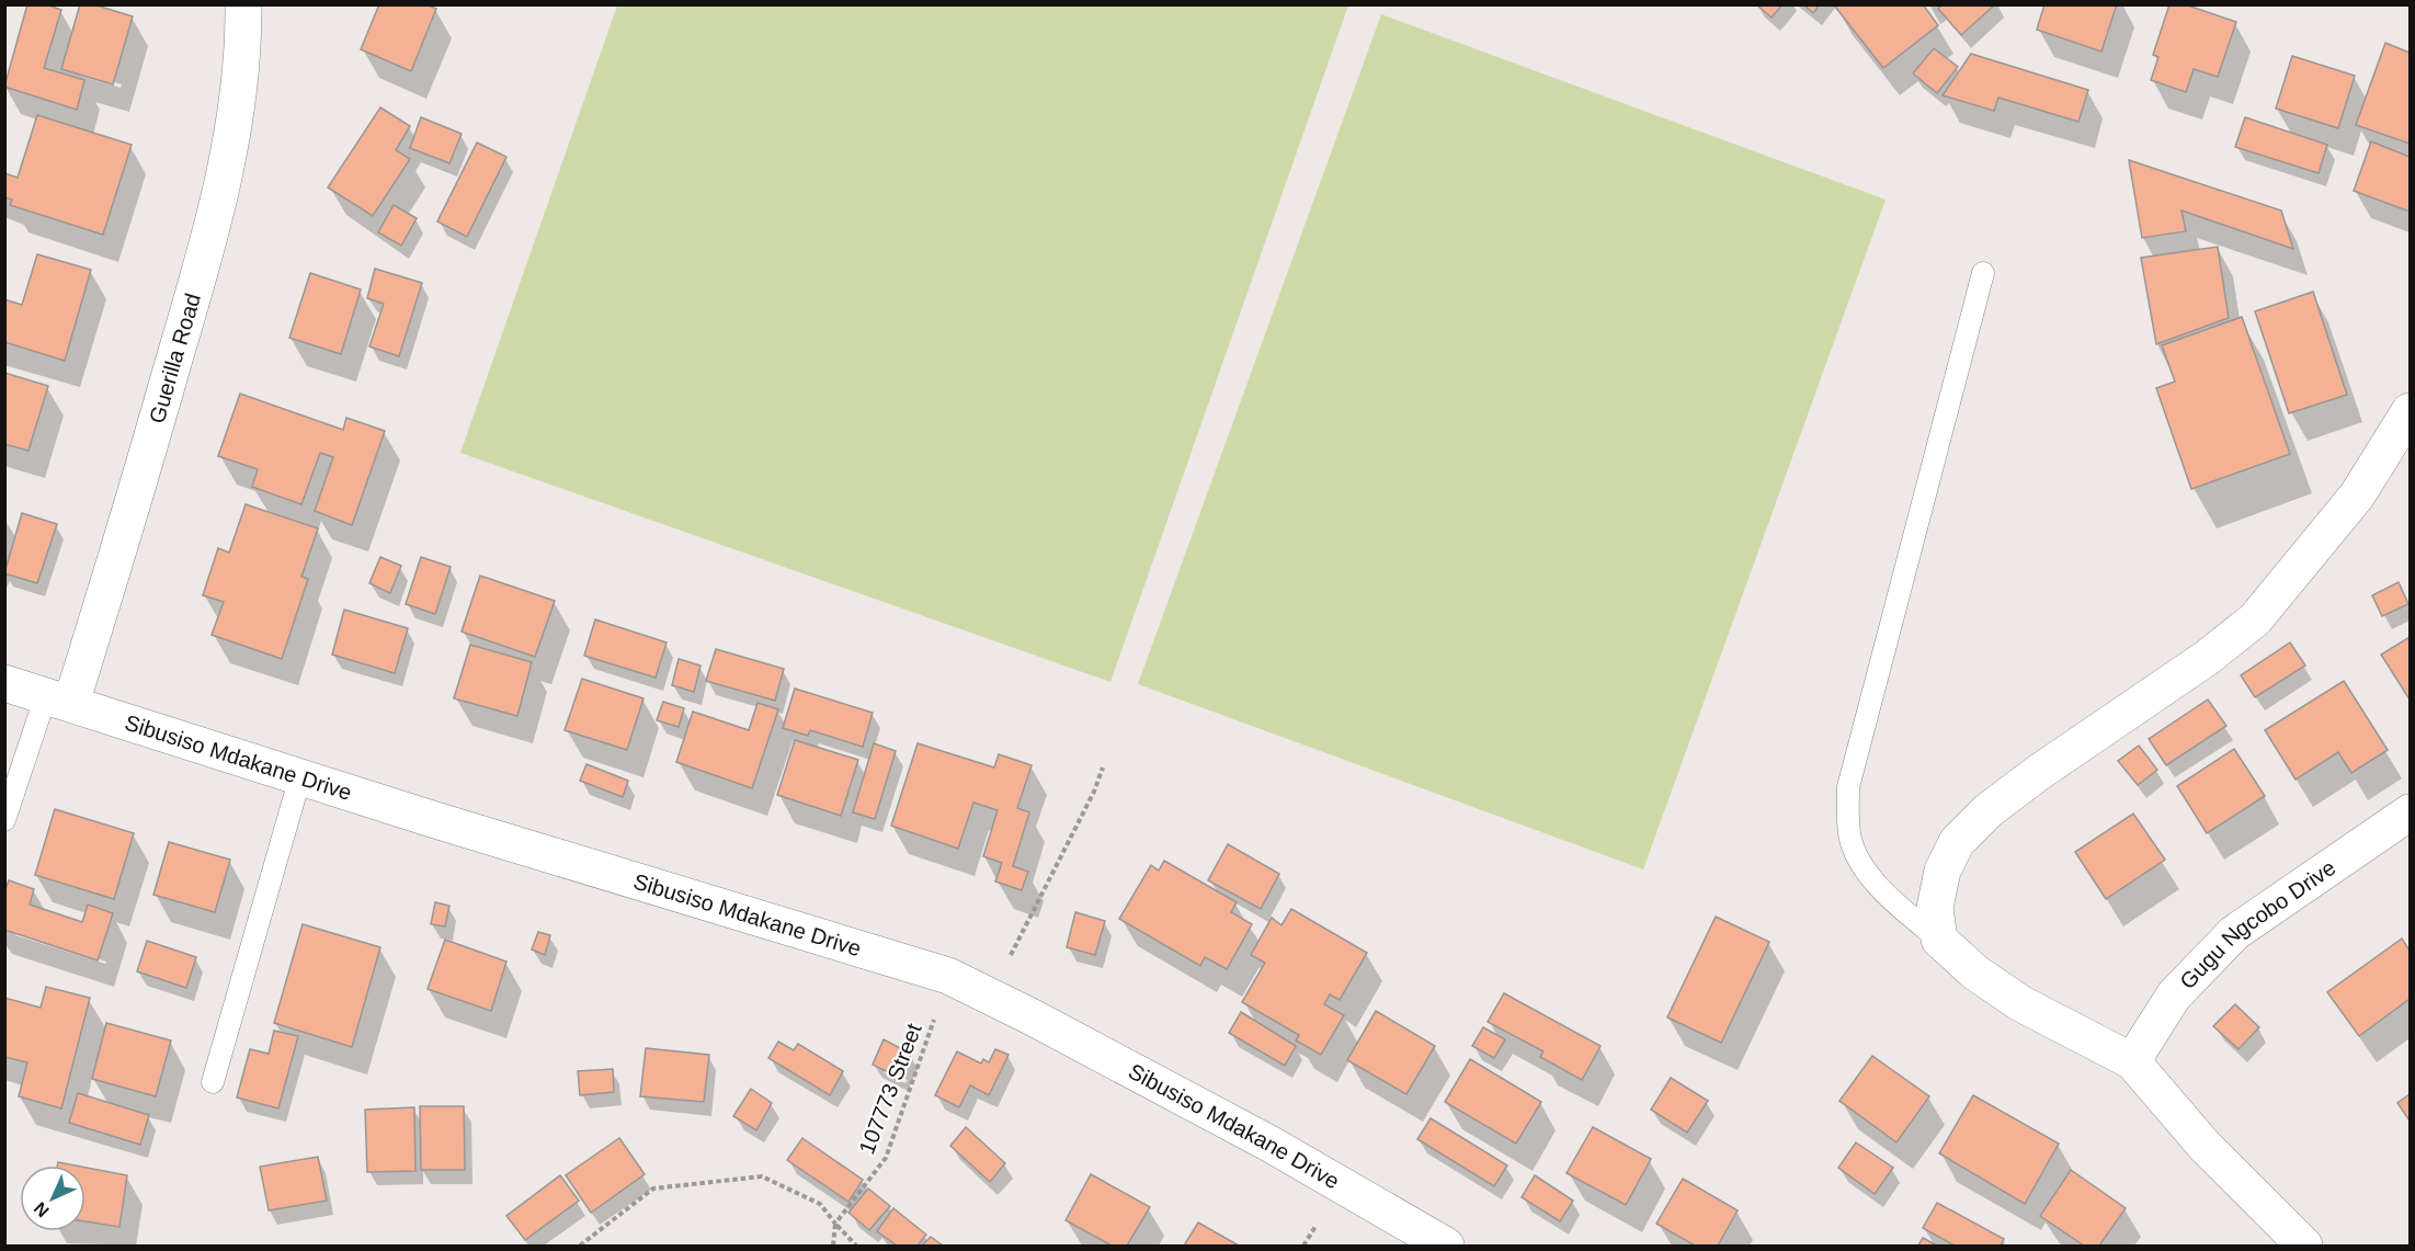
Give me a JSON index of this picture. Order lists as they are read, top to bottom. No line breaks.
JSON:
{"streets":{"street":["Guerilla Road","Sibusiso Mdakane Drive","Gugu Ngcobo Drive"],"path":["107773 Street"]},"crossings":[["Guerilla Road","Sibusiso Mdakane Drive"],["Sibusiso Mdakane Drive","107773 Street"]],"north":"bottom left"}
